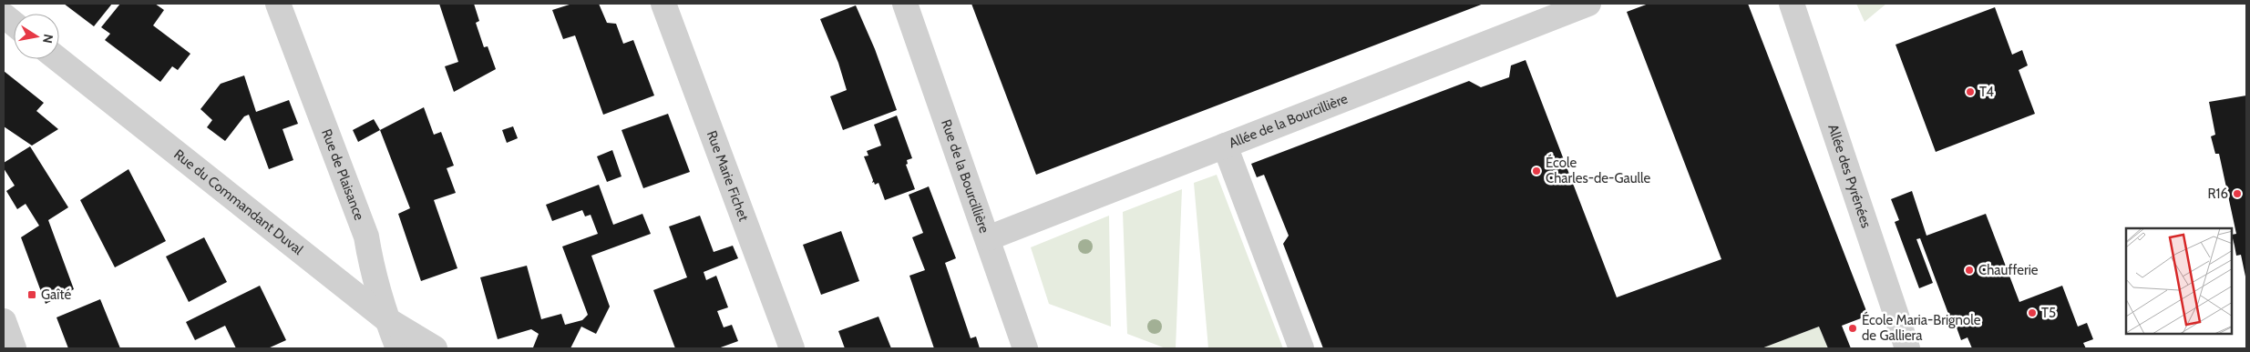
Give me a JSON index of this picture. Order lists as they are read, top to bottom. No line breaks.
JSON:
{"streets":{"street":["Allée de la Bourcillière","Rue de Plaisance","Rue de la Bourcillière","Allée des Pyrénées","Rue Marie Fichet","Rue du Commandant Duval"]},"crossings":[["Allée de la Bourcillière","Rue de la Bourcillière"],["Rue de Plaisance","Rue du Commandant Duval"]],"places":{"other":["T4","École Charles-de-Gaulle","R16","Chaufferie","T5","École Maria-Brignole de Galliera"],"transit":["Gaîté"]},"north":"right"}
